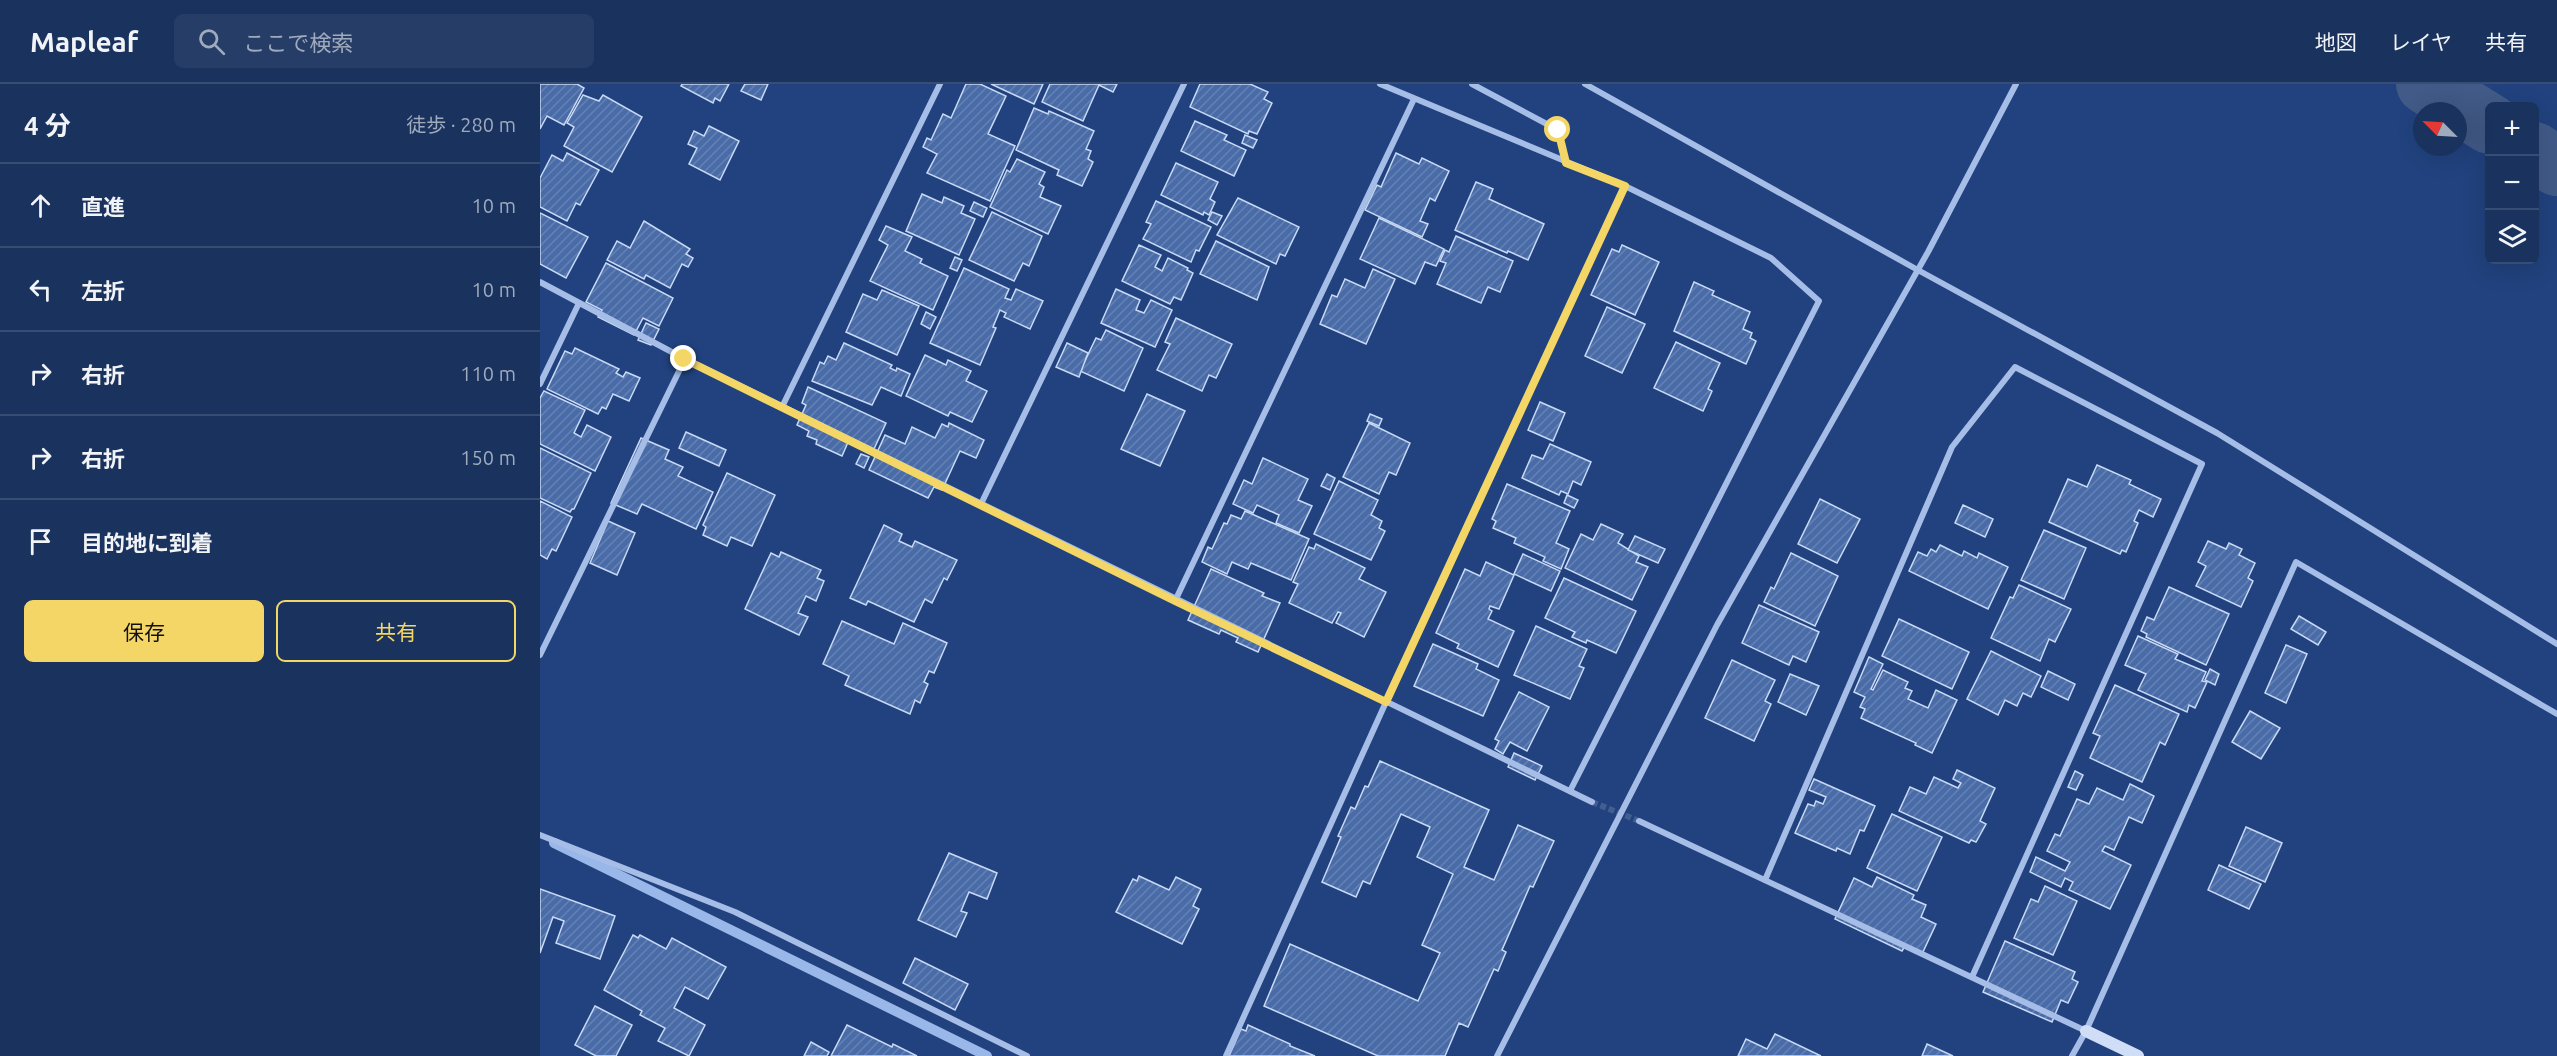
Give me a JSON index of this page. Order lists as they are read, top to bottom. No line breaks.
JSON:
{"north":"top left","page":{"header":"Mapleaf","search":"ここで検索","nav":["地図","レイヤ","共有"],"heading":["4 分","徒歩 · 280 m"],"map_buttons":["+","−"],"list":[["直進","10 m"],["左折","10 m"],["右折","110 m"],["右折","150 m"],"目的地に到着"],"buttons":["保存","共有"]}}
